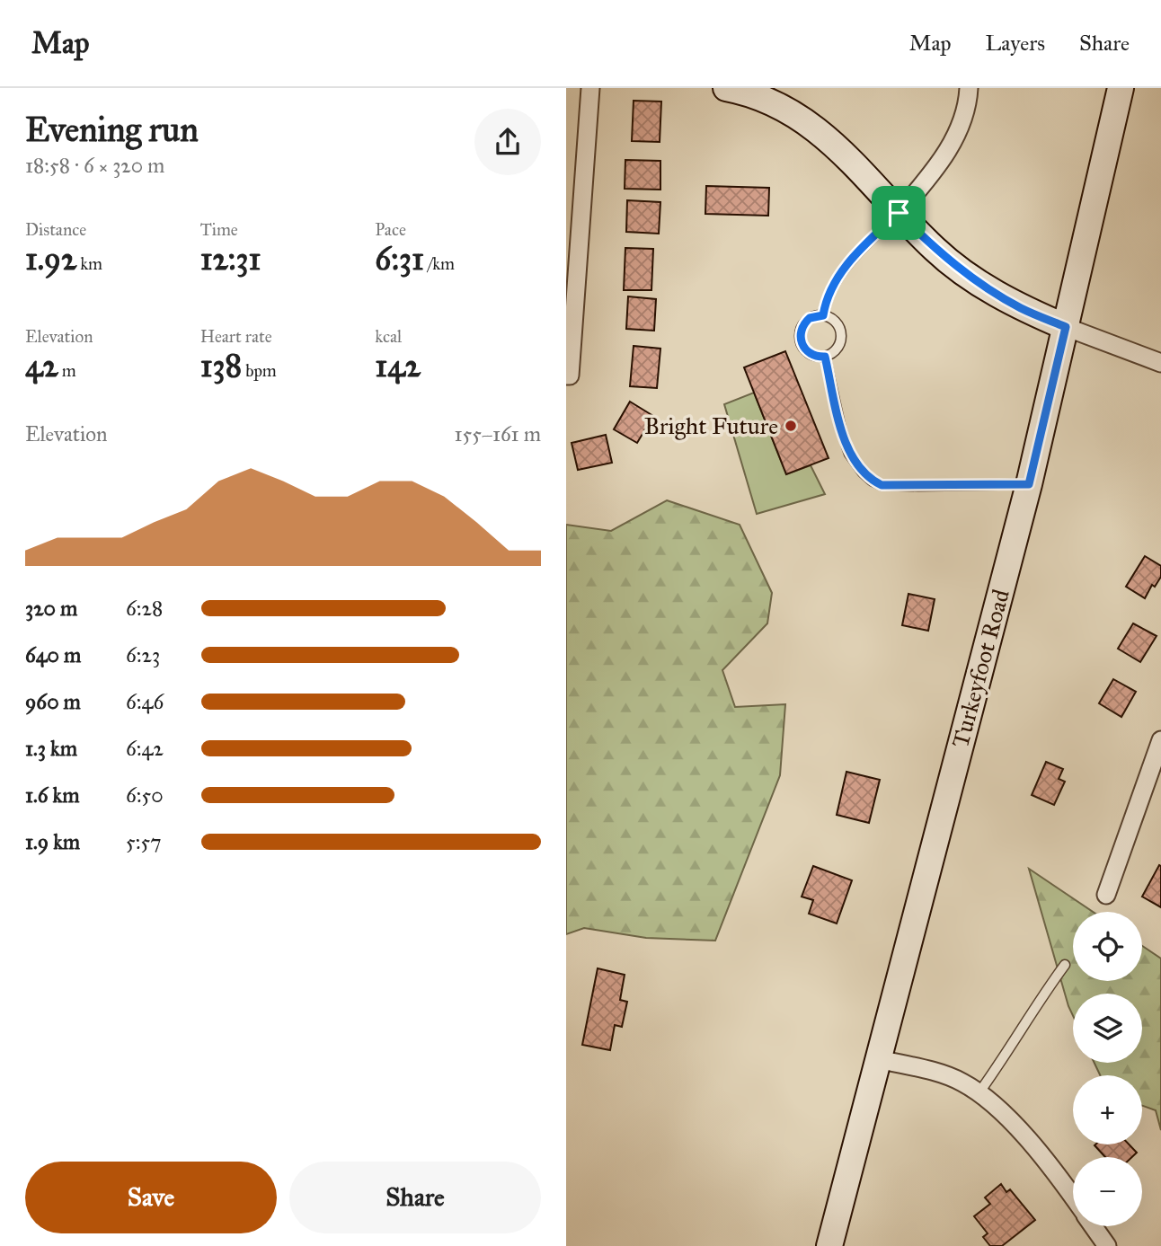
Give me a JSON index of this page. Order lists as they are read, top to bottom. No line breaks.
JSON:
{"streets":{"main road":["Turkeyfoot Road"]},"places":["Bright Future"],"page":{"header":"Map","nav":["Map","Layers","Share"],"heading":["Evening run","18:58 · 6 × 320 m"],"stats":[["Distance","1.92 km"],["Time","12:31"],["Pace","6:31 /km"],["Elevation","42 m"],["Heart rate","138 bpm"],["kcal","142"]],"chart":["Elevation","155–161 m"],"list":[{"name":"320 m","note":"6:28"},{"name":"640 m","note":"6:23"},{"name":"960 m","note":"6:46"},{"name":"1.3 km","note":"6:42"},{"name":"1.6 km","note":"6:50"},{"name":"1.9 km","note":"5:57"}],"map_buttons":["+","−"],"buttons":["Save","Share"]}}
